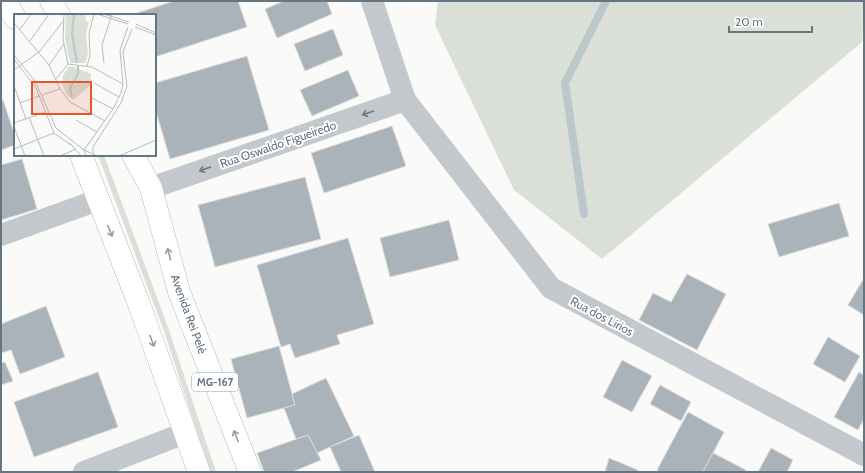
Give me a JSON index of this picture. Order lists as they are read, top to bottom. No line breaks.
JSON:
{"streets":{"main road":["Avenida Rei Pelé","MG-167"],"street":["Rua Oswaldo Figueiredo","Rua dos Lirios"]},"crossings":[["Rua Oswaldo Figueiredo","Avenida Rei Pelé"],["Rua Oswaldo Figueiredo","Rua dos Lirios"]],"one_way":["Rua Oswaldo Figueiredo"],"scale_bar":"20 m"}
